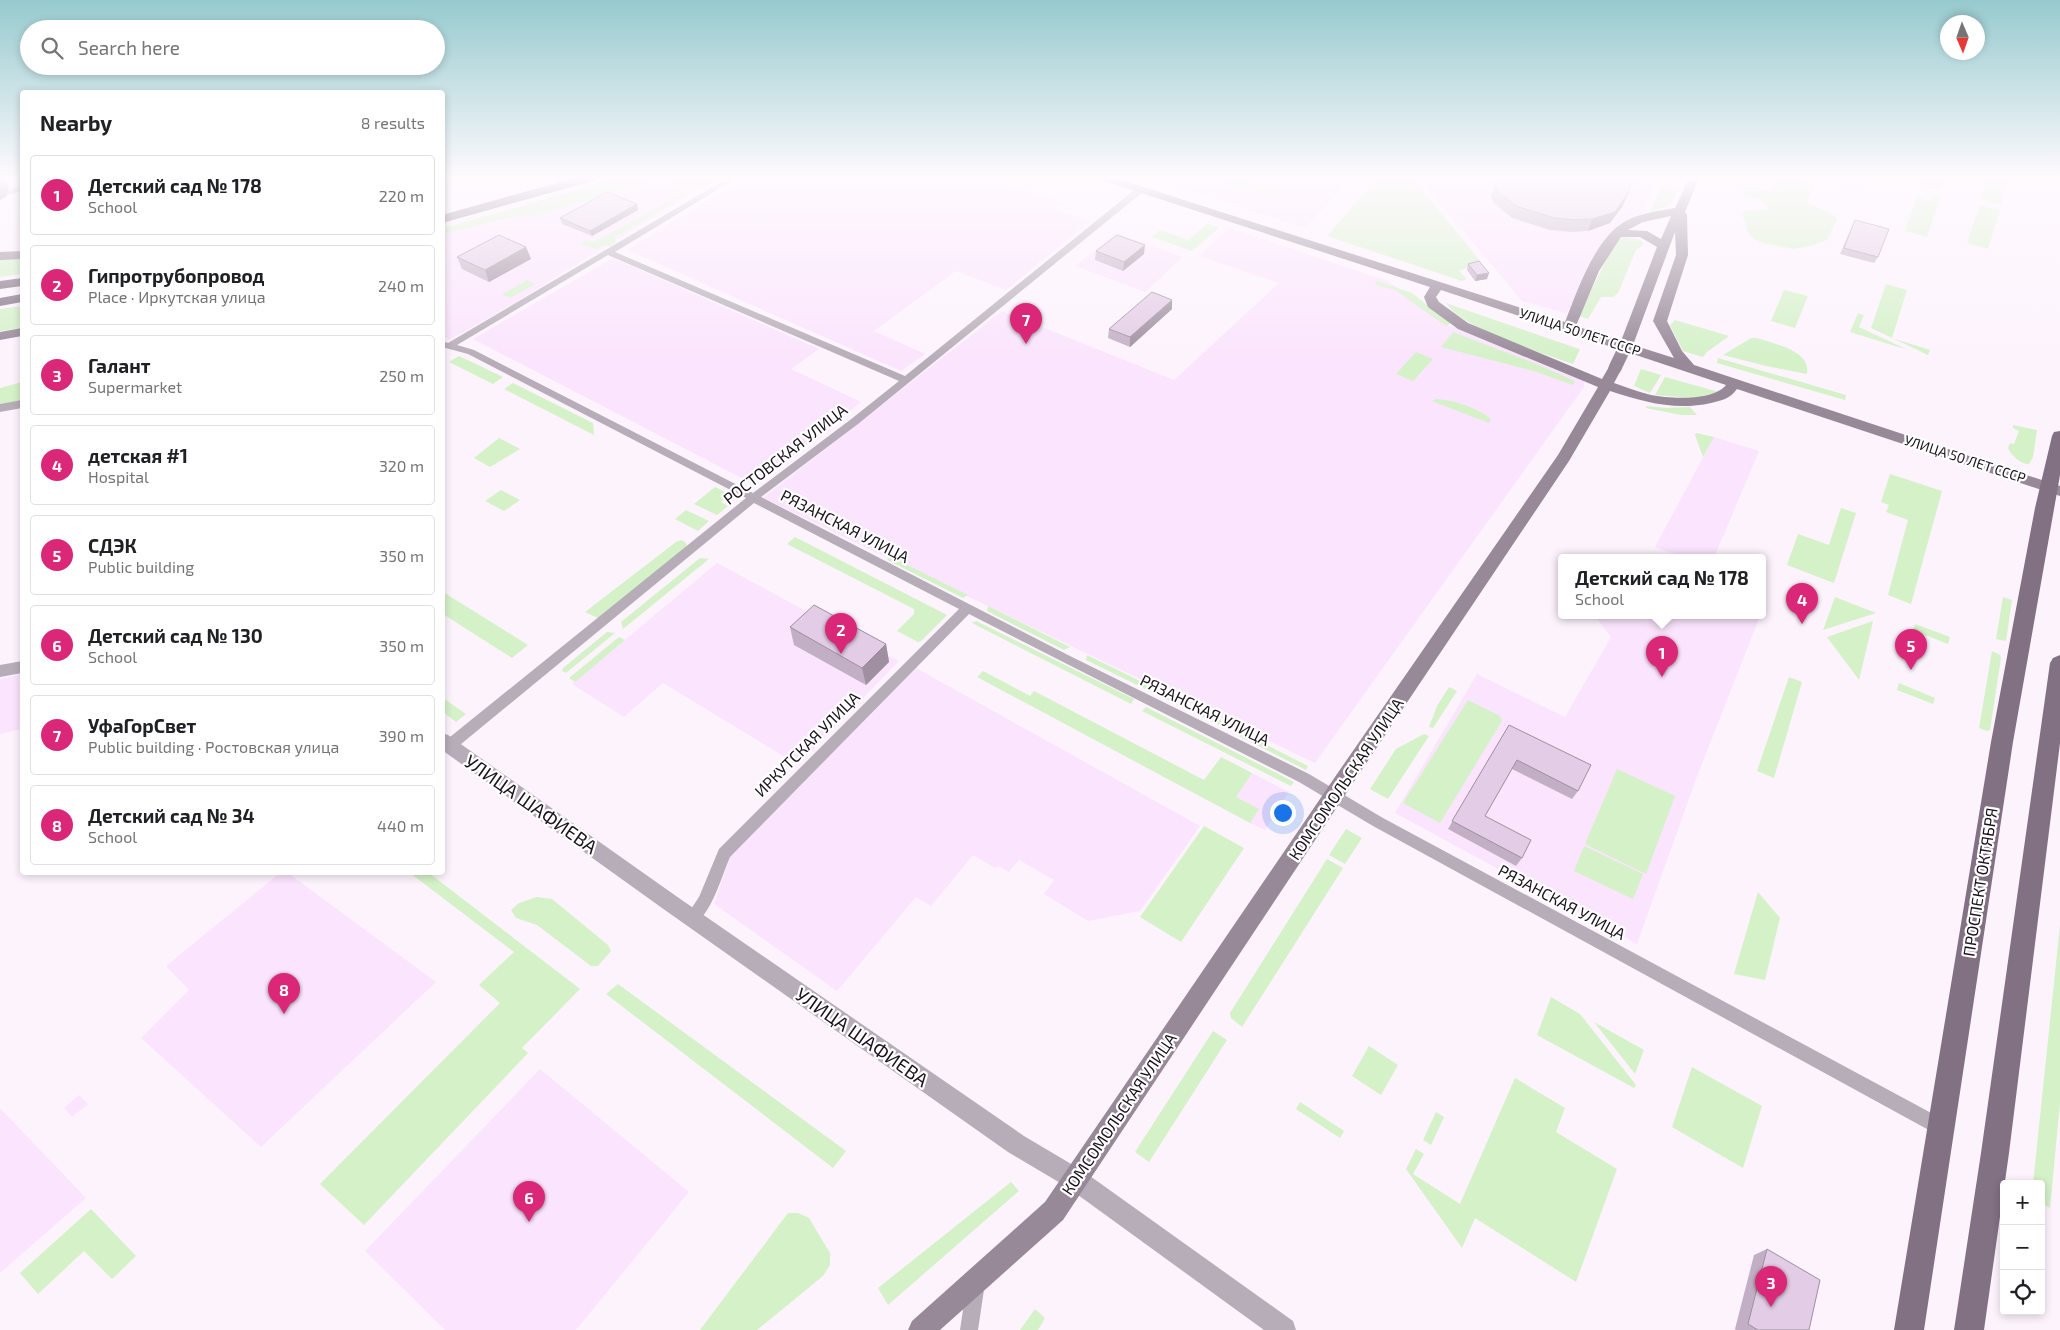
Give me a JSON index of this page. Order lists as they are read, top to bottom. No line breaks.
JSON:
{"streets":{"main road":["УЛИЦА 50 ЛЕТ СССР","КОМСОМОЛЬСКАЯ УЛИЦА","ПРОСПЕКТ ОКТЯБРЯ"],"street":["РОСТОВСКАЯ УЛИЦА","РЯЗАНСКАЯ УЛИЦА","ИРКУТСКАЯ УЛИЦА","УЛИЦА ШАФИЕВА"]},"crossings":[["УЛИЦА 50 ЛЕТ СССР","ПРОСПЕКТ ОКТЯБРЯ"],["РОСТОВСКАЯ УЛИЦА","РЯЗАНСКАЯ УЛИЦА"],["РОСТОВСКАЯ УЛИЦА","УЛИЦА ШАФИЕВА"],["РЯЗАНСКАЯ УЛИЦА","ИРКУТСКАЯ УЛИЦА"],["РЯЗАНСКАЯ УЛИЦА","КОМСОМОЛЬСКАЯ УЛИЦА"],["РЯЗАНСКАЯ УЛИЦА","ПРОСПЕКТ ОКТЯБРЯ"],["ИРКУТСКАЯ УЛИЦА","УЛИЦА ШАФИЕВА"],["КОМСОМОЛЬСКАЯ УЛИЦА","УЛИЦА ШАФИЕВА"]],"north":"bottom","page":{"search":"Search here","heading":["Nearby","8 results"],"list":[{"mark":"1","name":"Детский сад № 178","note":"School","value":"220 m"},{"mark":"2","name":"Гипротрубопровод","note":"Place · Иркутская улица","value":"240 m"},{"mark":"3","name":"Галант","note":"Supermarket","value":"250 m"},{"mark":"4","name":"детская #1","note":"Hospital","value":"320 m"},{"mark":"5","name":"СДЭК","note":"Public building","value":"350 m"},{"mark":"6","name":"Детский сад № 130","note":"School","value":"350 m"},{"mark":"7","name":"УфаГорСвет","note":"Public building · Ростовская улица","value":"390 m"},{"mark":"8","name":"Детский сад № 34","note":"School","value":"440 m"}],"pins":["7","4","2","5","1","8","6","3"],"popup":["Детский сад № 178","School"],"map_buttons":["+","−"]}}
